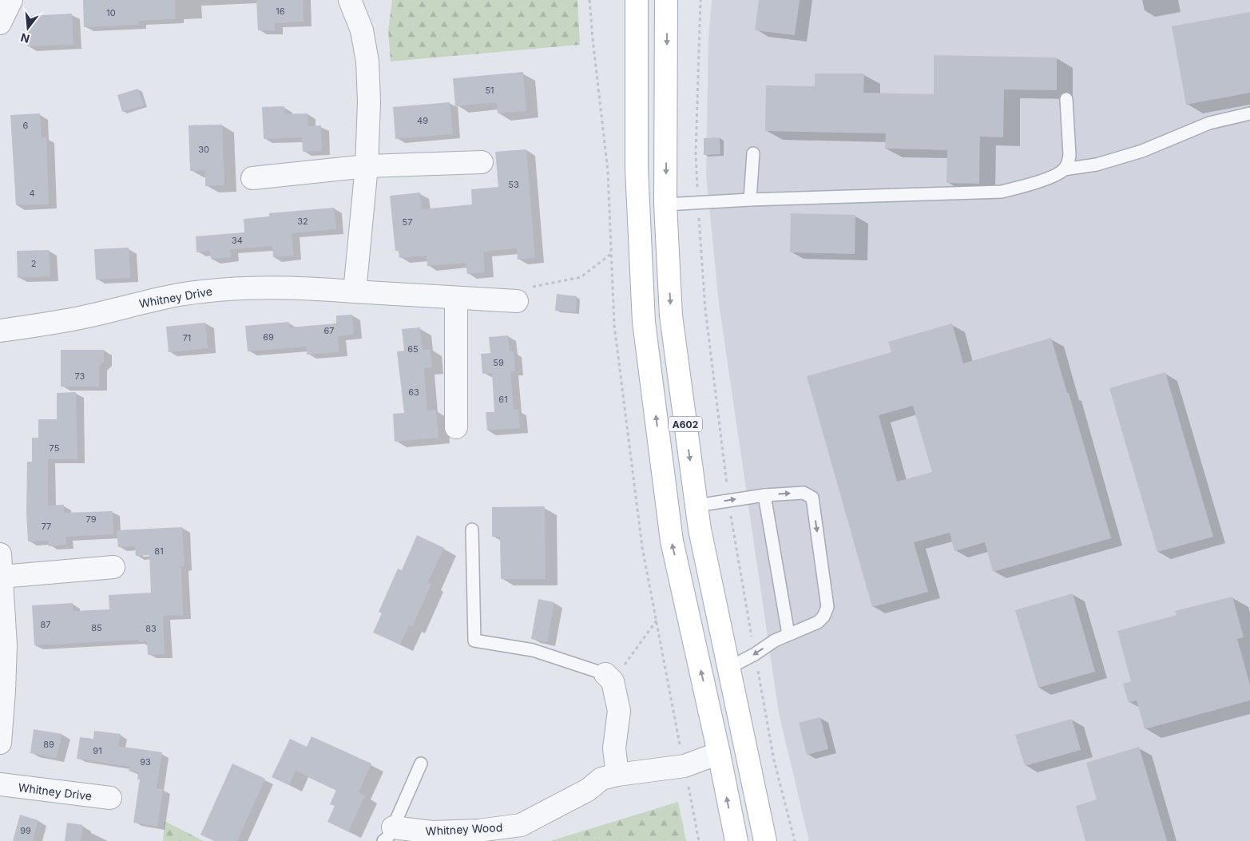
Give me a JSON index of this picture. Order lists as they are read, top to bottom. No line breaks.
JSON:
{"streets":{"main road":["A602"],"street":["Whitney Drive","Whitney Wood"]},"crossings":[["A602","Whitney Wood"]],"house_numbers":["16","10","51","49","6","30","53","4","32","57","34","2","67","69","71","65","59","73","63","61","75","79","77","81","87","85","83","89","91","93","99"],"north":"bottom"}
